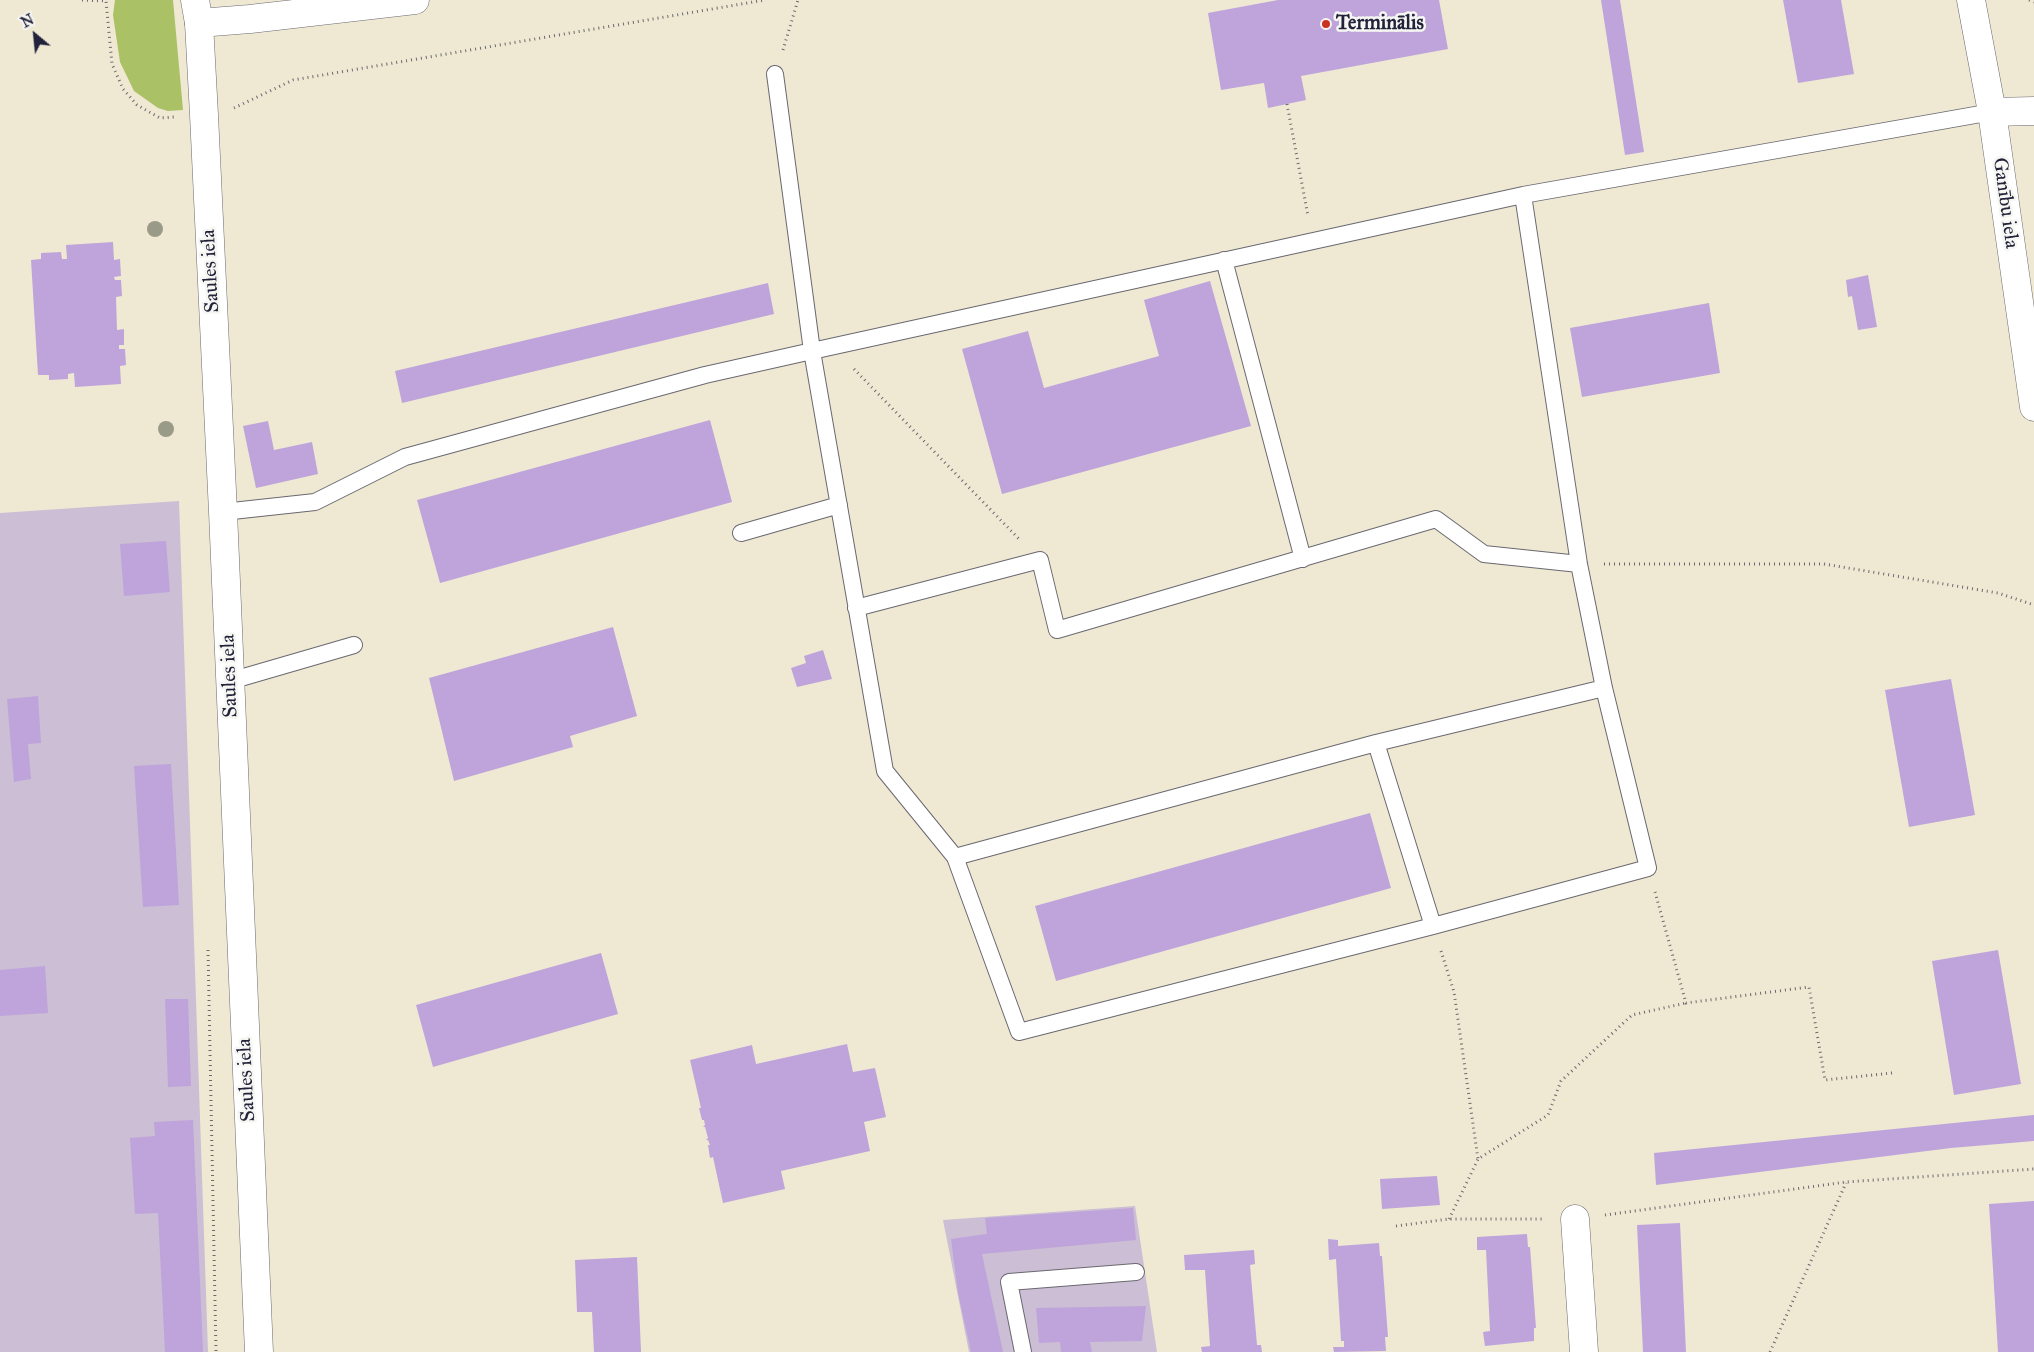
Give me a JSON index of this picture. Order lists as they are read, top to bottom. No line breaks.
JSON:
{"streets":{"street":["Ganību iela","Saules iela"]},"places":["Terminālis"],"north":"top left"}
